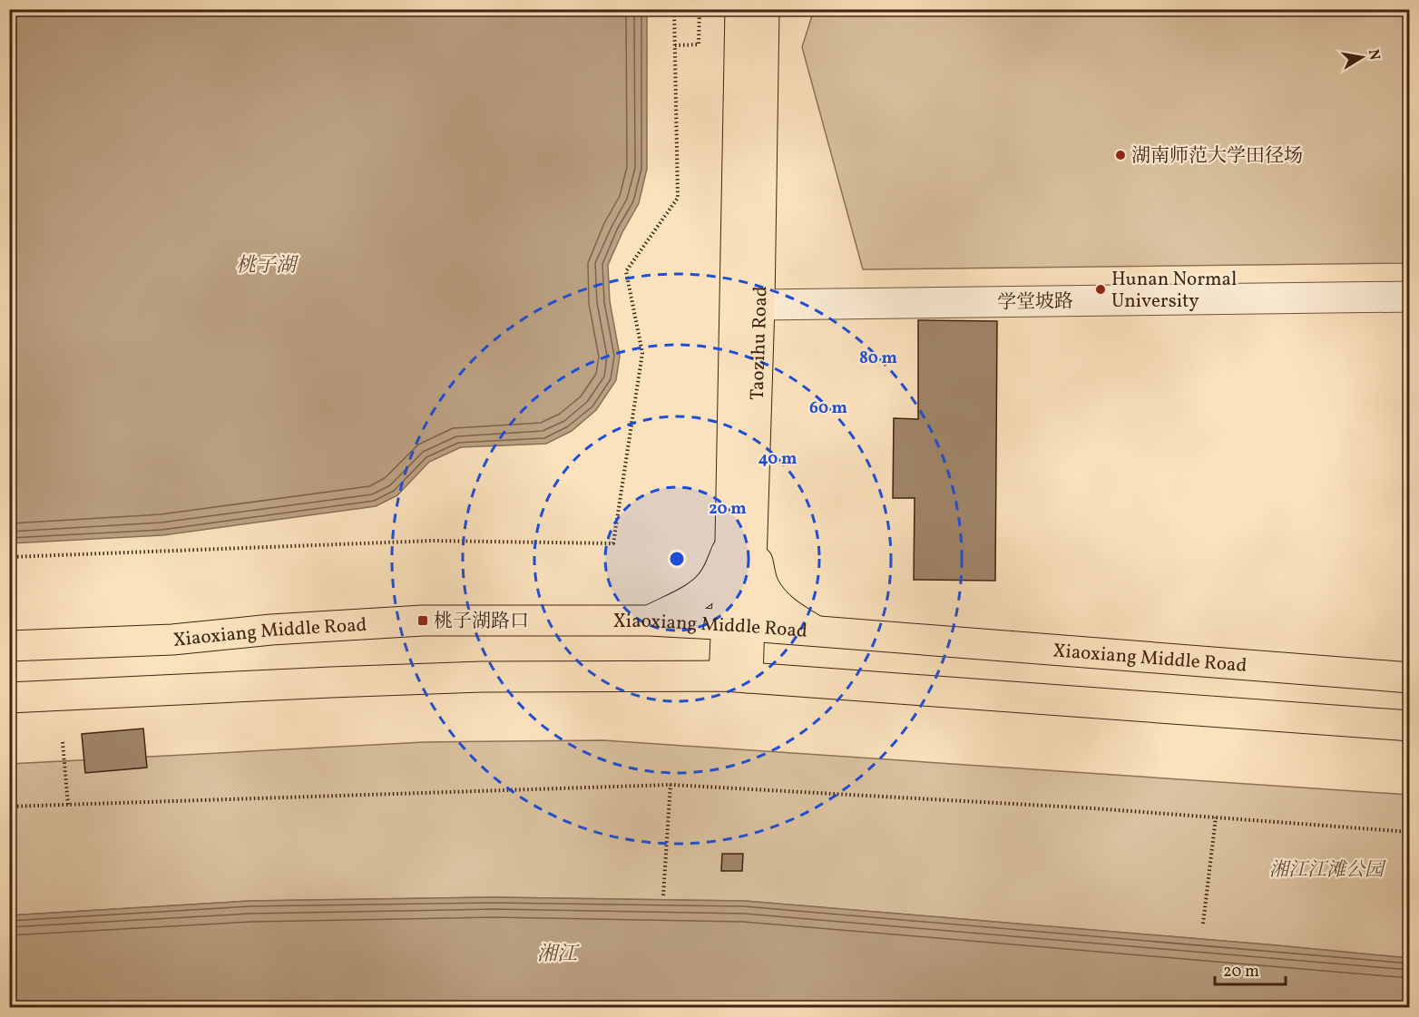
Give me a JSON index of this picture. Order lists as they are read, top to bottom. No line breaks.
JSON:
{"streets":{"main road":["Taozihu Road","Xiaoxiang Middle Road"],"street":["学堂坡路"]},"crossings":[["学堂坡路","Taozihu Road"],["Taozihu Road","Xiaoxiang Middle Road"]],"water":["桃子湖","湘江"],"parks":["湘江江滩公园"],"places":{"other":["湖南师范大学田径场","Hunan Normal University"],"transit":["桃子湖路口"]},"scale_bar":"20 m","north":"right","rings":["80 m","60 m","40 m","20 m"]}
